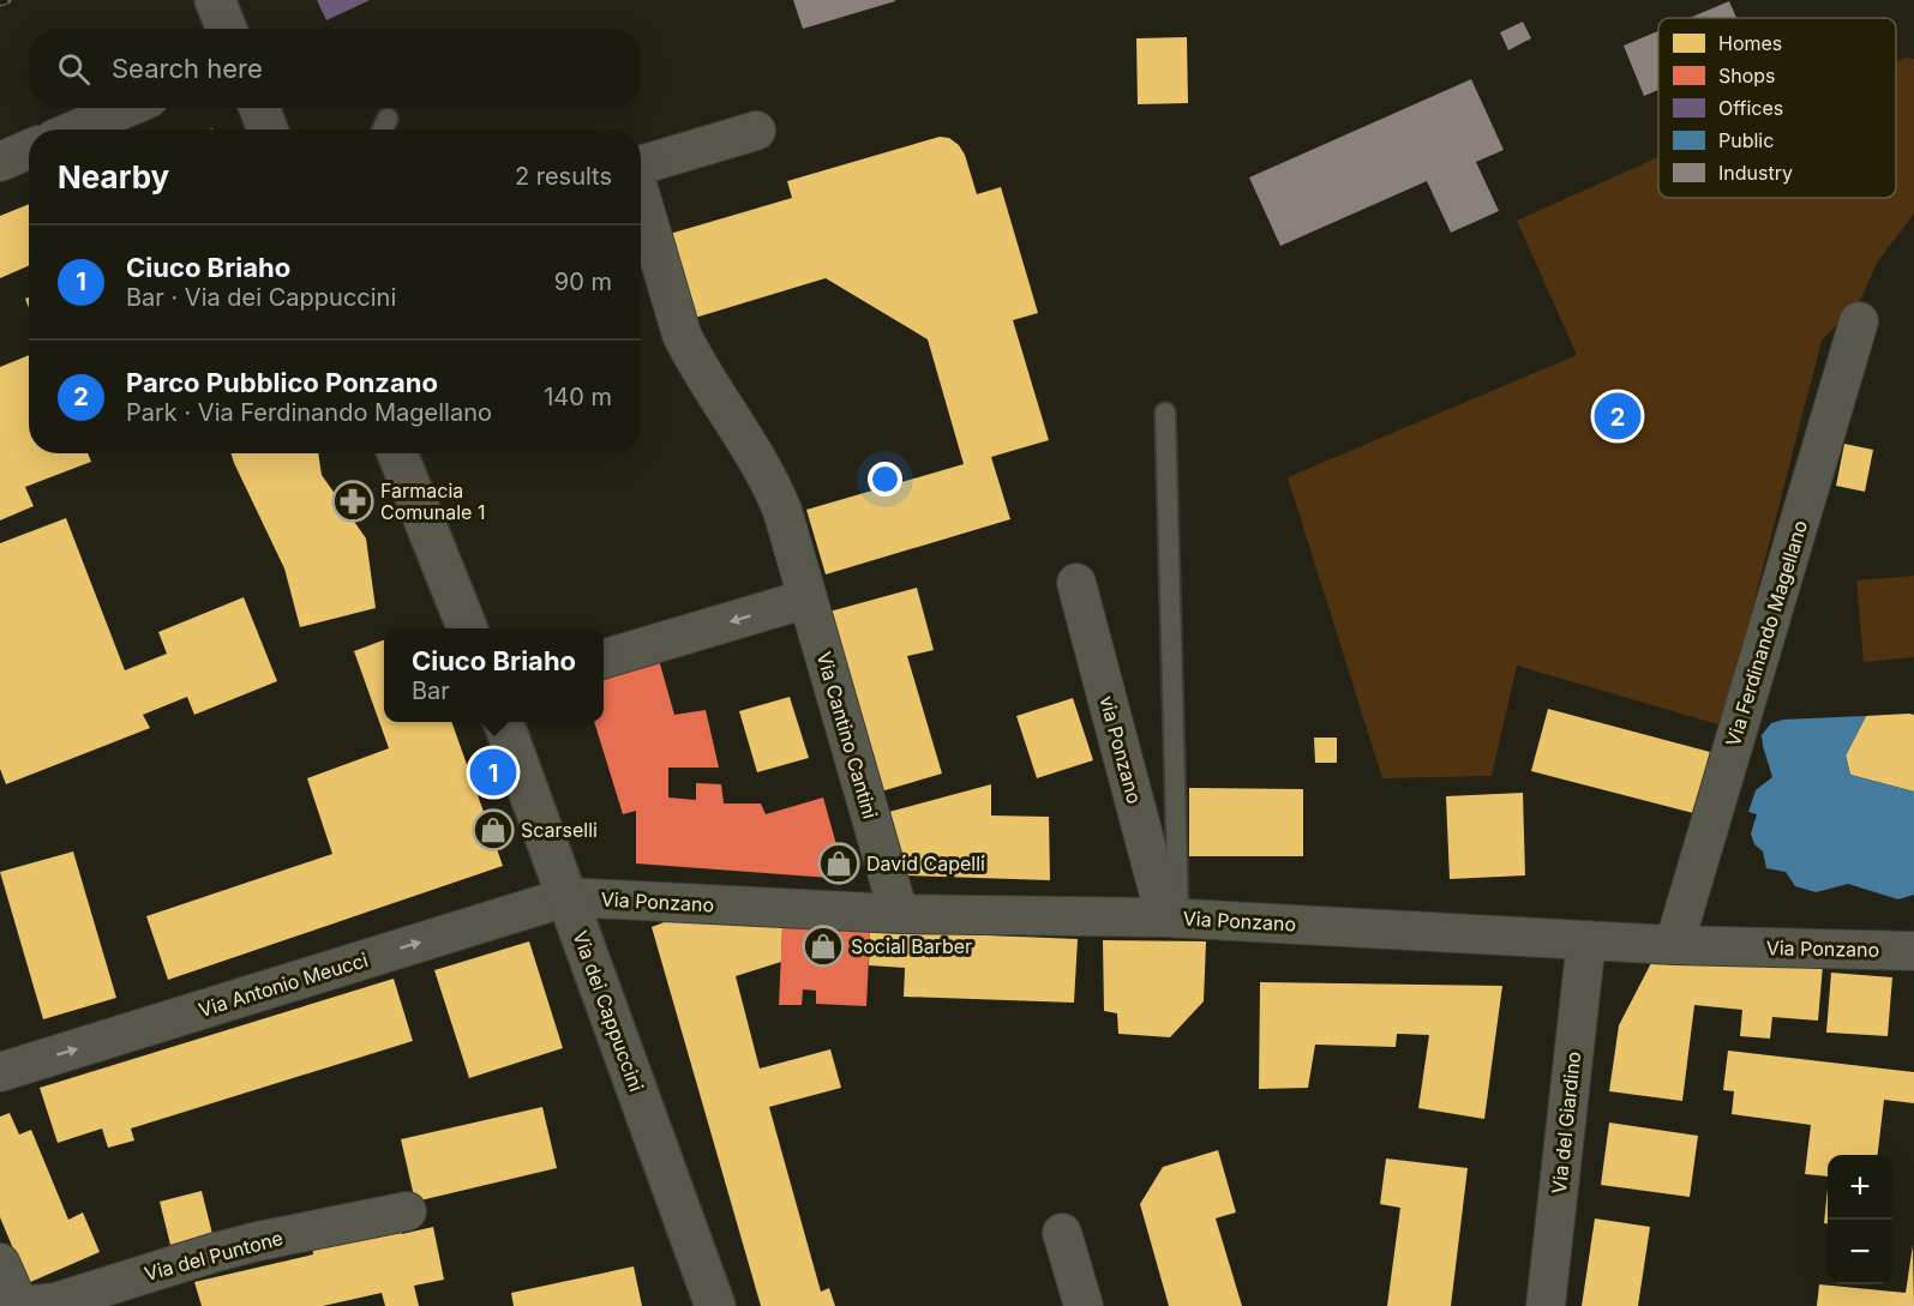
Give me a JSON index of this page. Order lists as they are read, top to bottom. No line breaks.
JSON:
{"streets":{"main road":["Via dei Cappuccini"],"street":["Via Ferdinando Magellano","Via Cantino Cantini","via Ponzano","Via Ponzano","Via Antonio Meucci","Via del Giardino","Via del Puntone"]},"crossings":[["Via Ferdinando Magellano","Via Ponzano"],["Via Cantino Cantini","Via Ponzano"],["via Ponzano","Via Ponzano"],["Via Ponzano","Via Antonio Meucci"],["Via Ponzano","Via dei Cappuccini"],["Via Ponzano","Via del Giardino"],["Via Antonio Meucci","Via dei Cappuccini"]],"one_way":["Via Antonio Meucci"],"places":{"pharmacy":["Farmacia Comunale 1"],"shop":["Scarselli","David Capelli","Social Barber"]},"legend":["Homes","Shops","Offices","Public","Industry"],"page":{"search":"Search here","heading":["Nearby","2 results"],"list":[{"mark":"1","name":"Ciuco Briaho","note":"Bar · Via dei Cappuccini","value":"90 m"},{"mark":"2","name":"Parco Pubblico Ponzano","note":"Park · Via Ferdinando Magellano","value":"140 m"}],"pins":["2","1"],"popup":["Ciuco Briaho","Bar"],"map_buttons":["+","−"]}}
